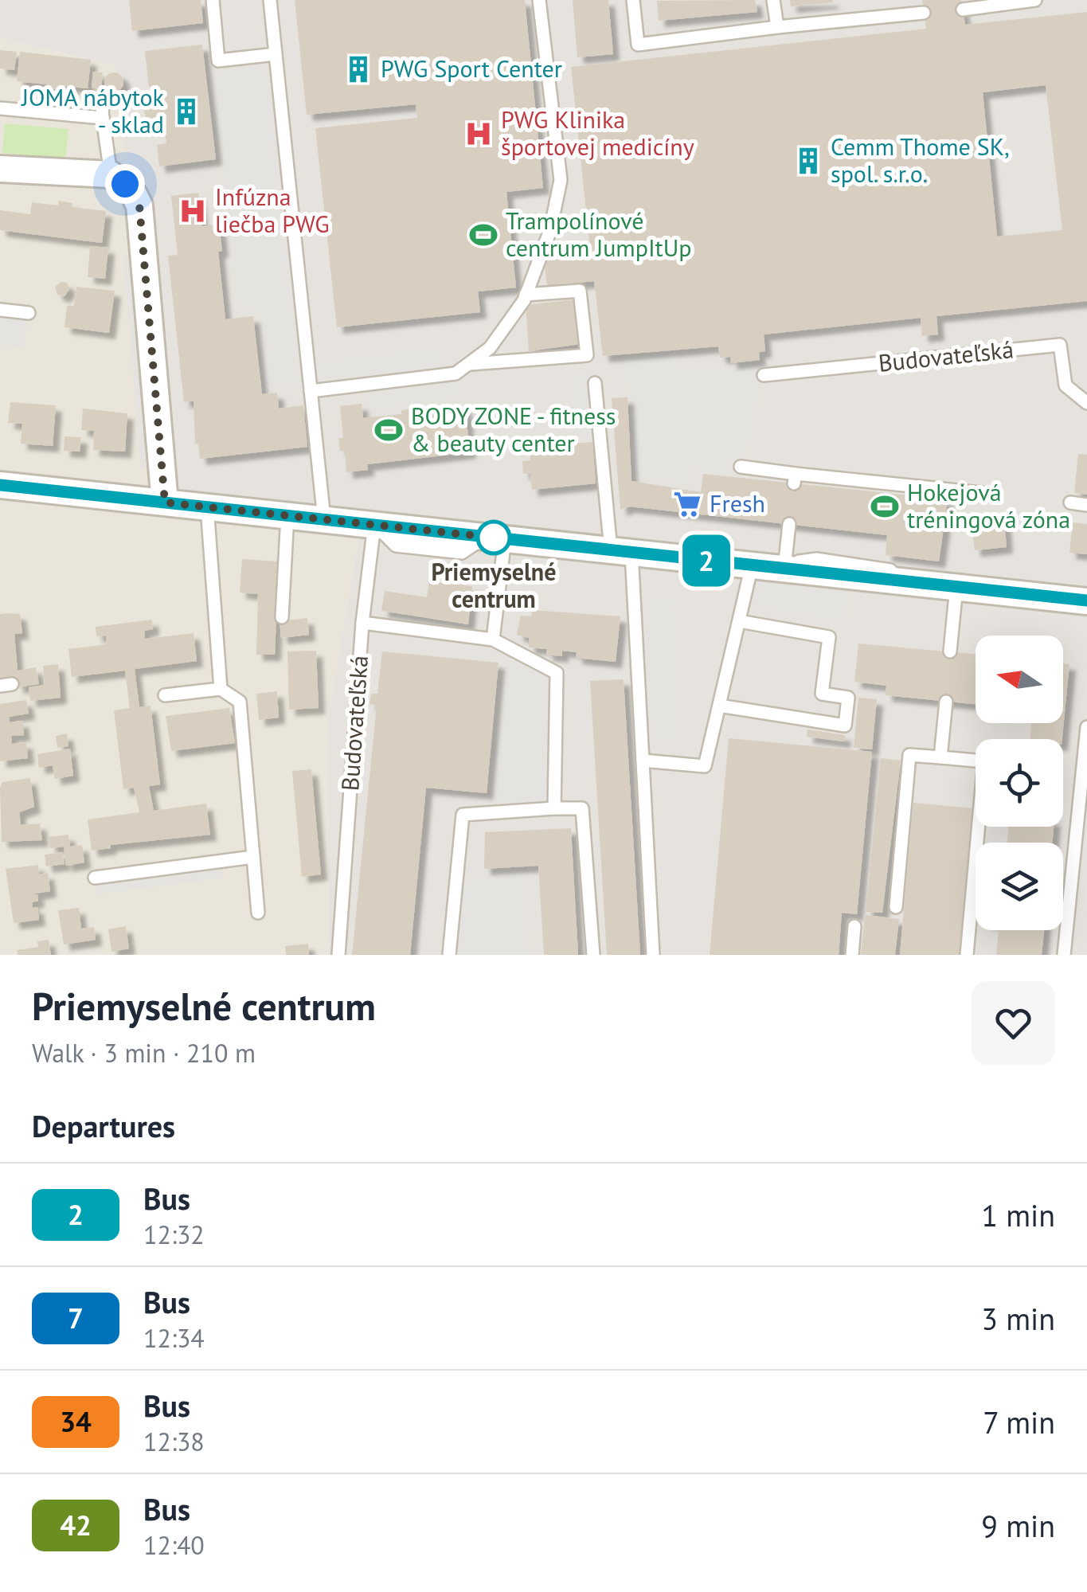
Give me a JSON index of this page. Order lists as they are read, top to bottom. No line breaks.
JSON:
{"streets":{"lane":["Budovateľská"]},"places":{"building":["PWG Sport Center","JOMA nábytok - sklad","Cemm Thome SK, spol. s.r.o."],"hospital":["PWG Klinika športovej medicíny","Infúzna liečba PWG"],"sports":["Trampolínové centrum JumpItUp","BODY ZONE - fitness & beauty center","Hokejová tréningová zóna"],"supermarket":["Fresh"],"other":["Priemyselné centrum"]},"lines":["bus line 2"],"north":"left","page":{"on_map":"2","heading":[["Priemyselné centrum","Walk · 3 min · 210 m"],"Departures"],"list":[{"mark":"2","name":"Bus","note":"12:32","value":"1 min"},{"mark":"7","name":"Bus","note":"12:34","value":"3 min"},{"mark":"34","name":"Bus","note":"12:38","value":"7 min"},{"mark":"42","name":"Bus","note":"12:40","value":"9 min"}]}}
